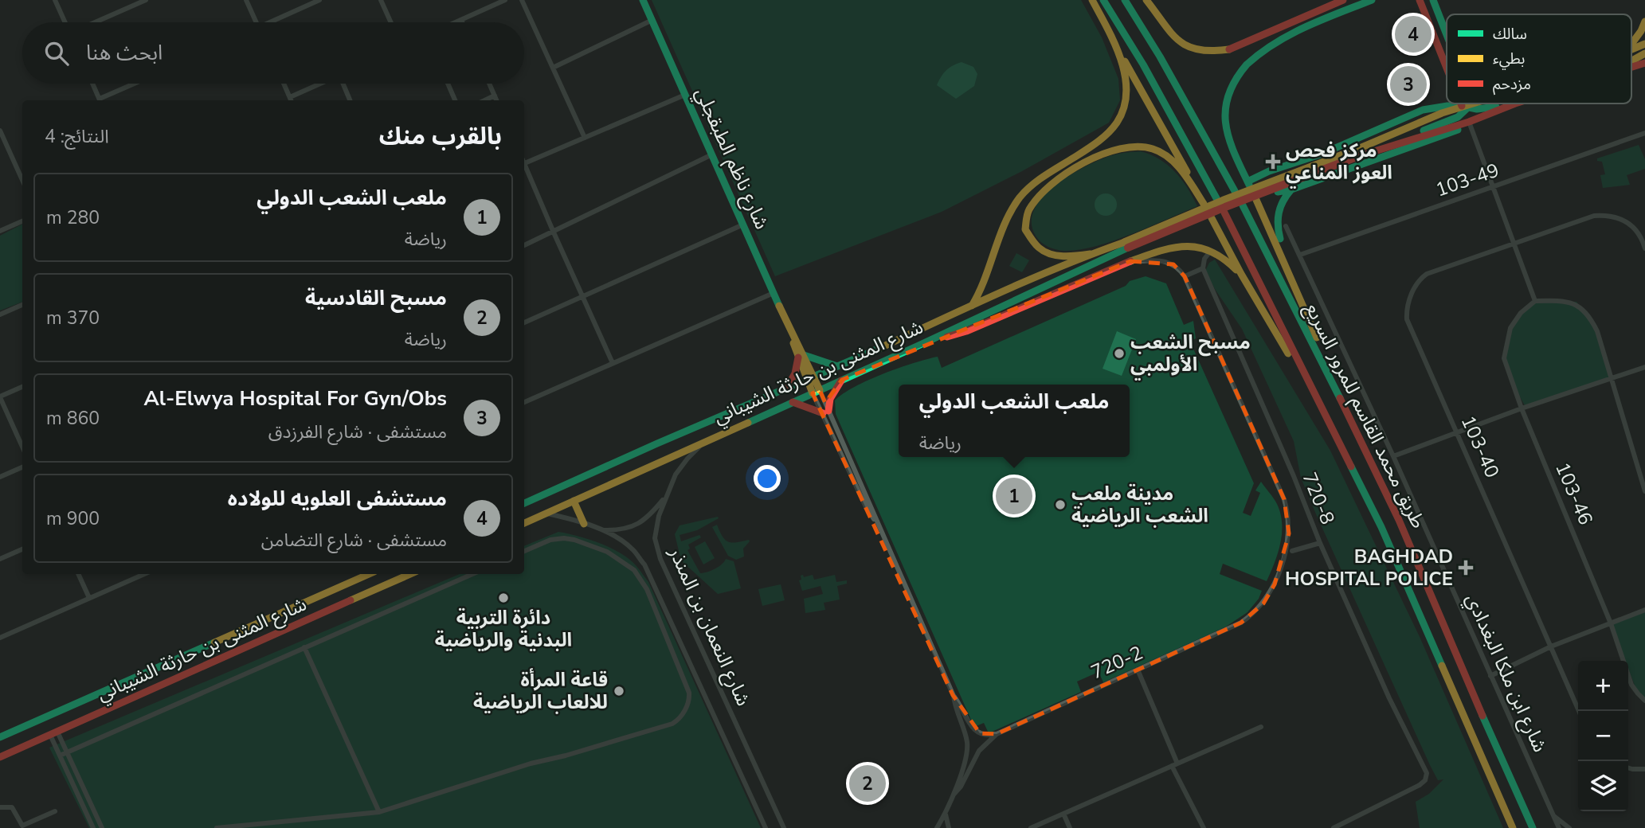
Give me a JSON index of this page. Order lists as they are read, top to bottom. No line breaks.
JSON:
{"streets":{"main road":["شارع ناظم الطبقجلي","شارع المثنى بن حارثة الشيباني","طريق محمد القاسم للمرور السريع"],"street":["103-49","103-40","103-46","720-8","شارع النعمان بن المنذر","720-2","شارع ابن ملكا البغدادي"]},"crossings":[["شارع ناظم الطبقجلي","شارع المثنى بن حارثة الشيباني"],["103-49","شارع ابن ملكا البغدادي"],["شارع المثنى بن حارثة الشيباني","شارع النعمان بن المنذر"],["720-8","720-2"]],"places":{"health":["مركز فحص العوز المناعي","BAGHDAD HOSPITAL POLICE"],"other":["مسبح الشعب الأولمبي","مدينة ملعب الشعب الرياضية","دائرة التربية البدنية والرياضية","قاعة المرأة للالعاب الرياضية"]},"legend":["سالك","بطيء","مزدحم"],"page":{"pins":["4","3","1","2"],"search":"ابحث هنا","heading":["بالقرب منك","النتائج: 4"],"list":[{"mark":"1","name":"ملعب الشعب الدولي","note":"رياضة","value":"280 m"},{"mark":"2","name":"مسبح القادسية","note":"رياضة","value":"370 m"},{"mark":"3","name":"Al-Elwya Hospital For Gyn/Obs","note":"مستشفى · شارع الفرزدق","value":"860 m"},{"mark":"4","name":"مستشفى العلويه للولاده","note":"مستشفى · شارع التضامن","value":"900 m"}],"popup":["ملعب الشعب الدولي","رياضة"],"map_buttons":["+","−"]}}
